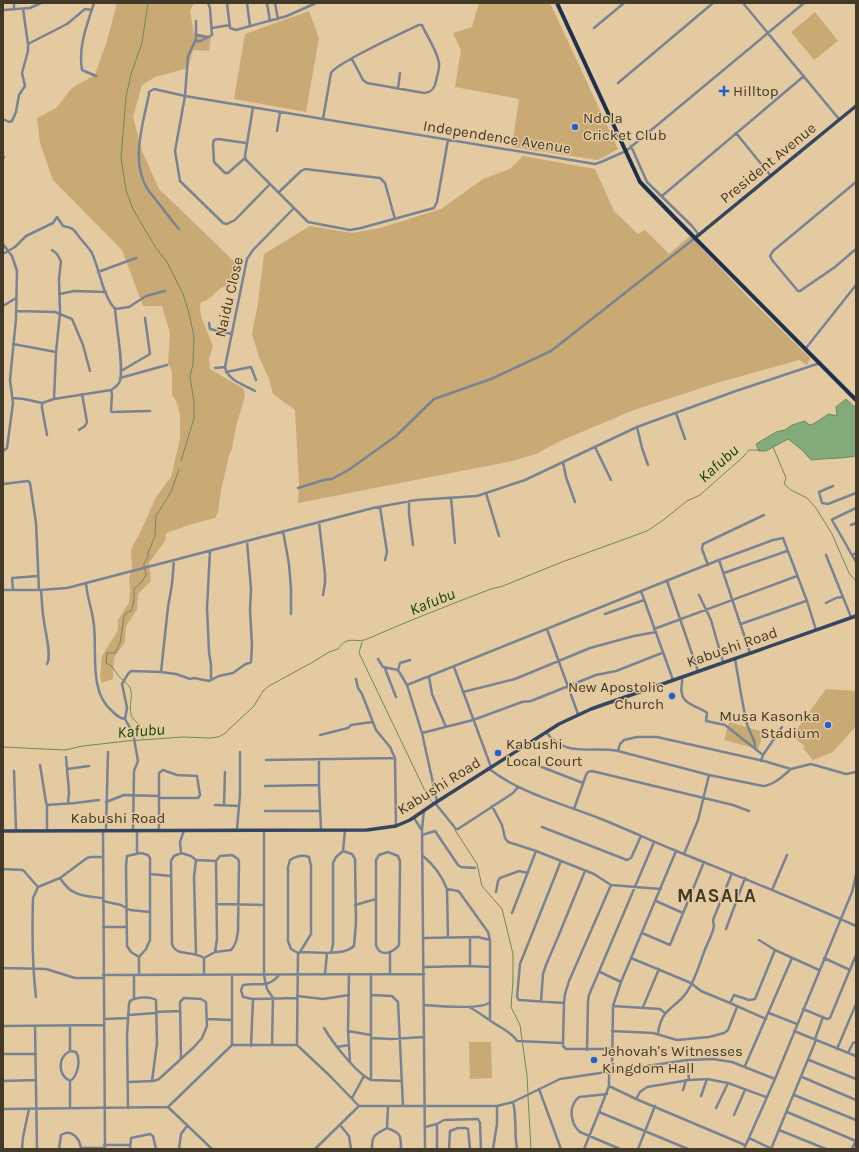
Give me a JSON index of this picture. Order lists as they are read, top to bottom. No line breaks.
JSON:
{"streets":{"main road":["President Avenue","Kabushi Road"],"street":["Independence Avenue","Naidu Close"]},"districts":["MASALA"],"water":["Kafubu"],"places":{"health":["Hilltop"],"other":["Ndola Cricket Club","New Apostolic Church","Musa Kasonka Stadium","Kabushi Local Court","Jehovah's Witnesses Kingdom Hall"]}}
